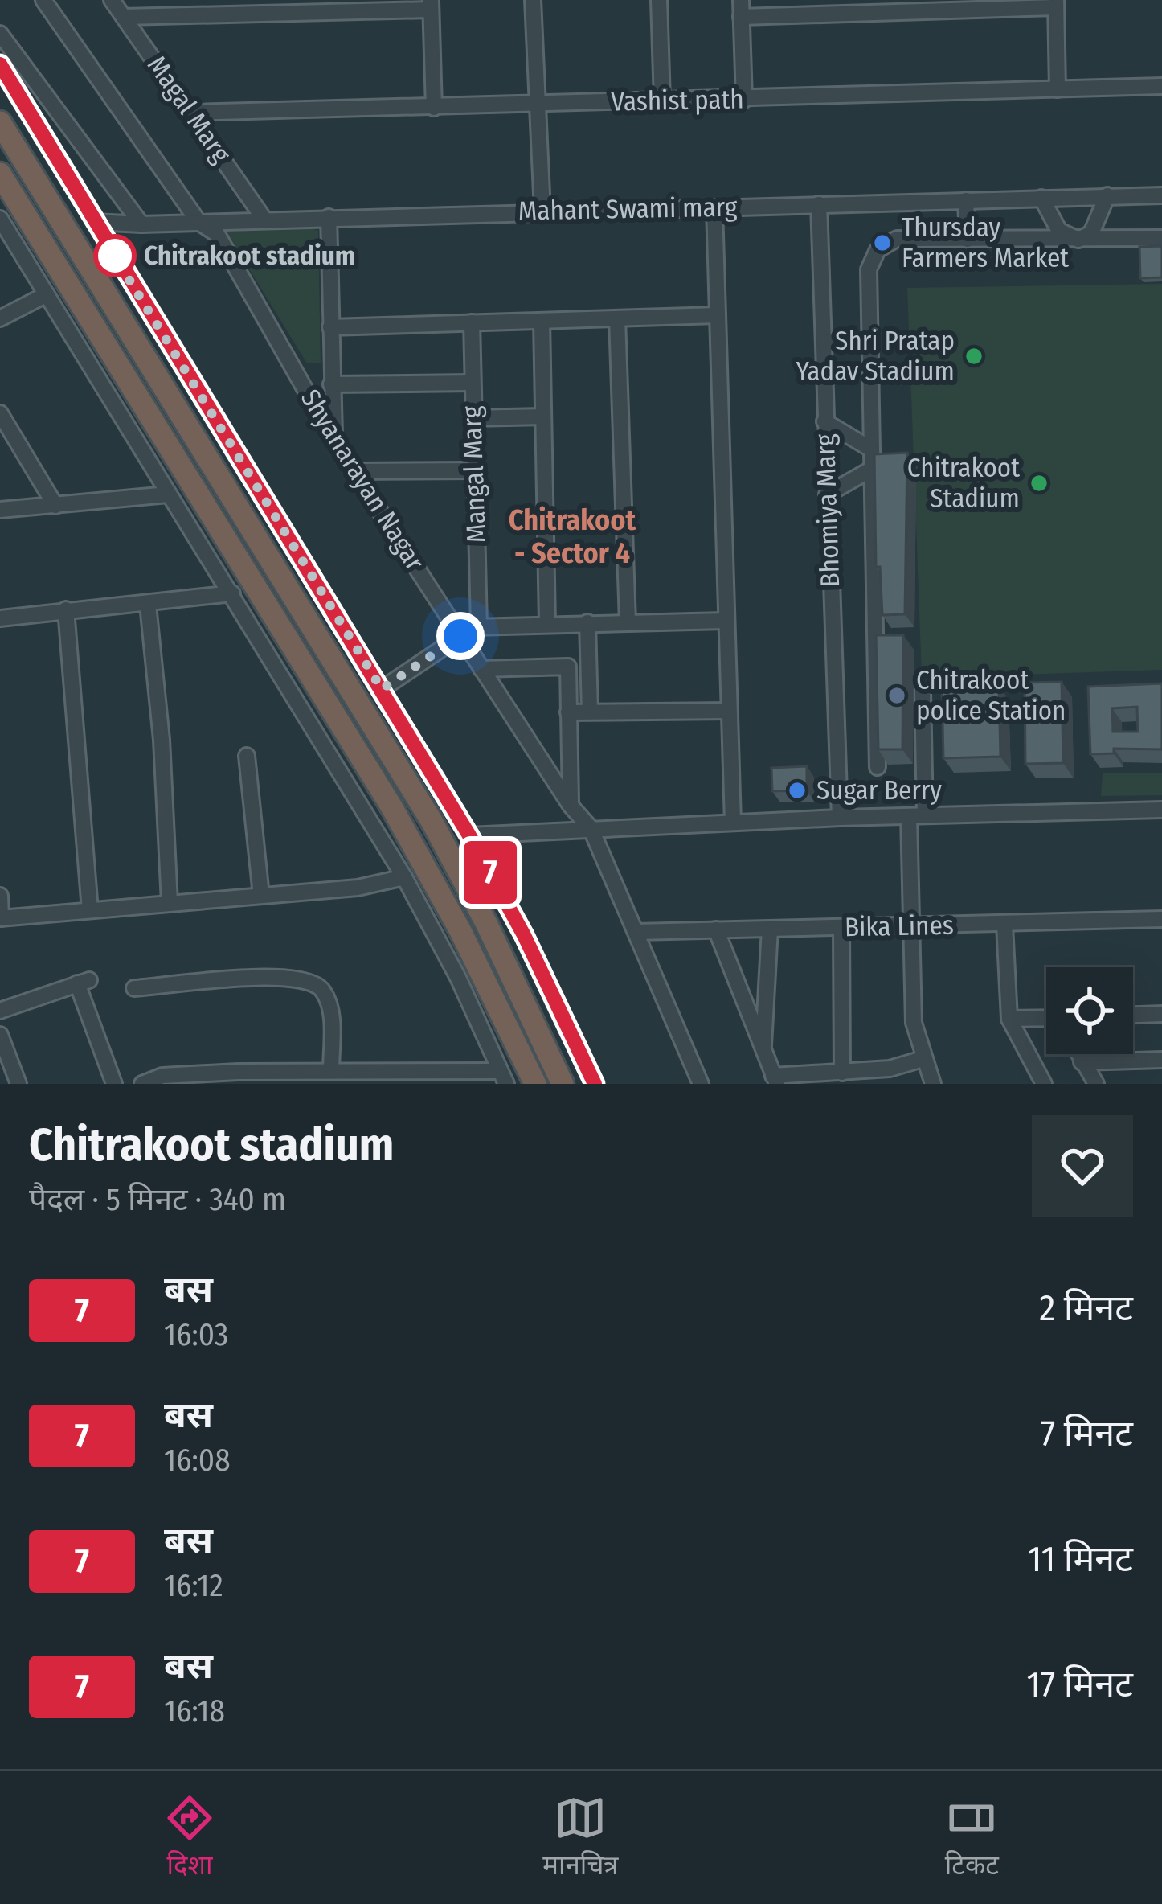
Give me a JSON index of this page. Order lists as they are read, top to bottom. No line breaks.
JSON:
{"streets":{"street":["Vashist path","Magal Marg","Mahant Swami marg","Mangal Marg","Shyanarayan Nagar","Bhomiya Marg","Bika Lines"]},"crossings":[["Vashist path","Magal Marg"],["Magal Marg","Mahant Swami marg"],["Mahant Swami marg","Shyanarayan Nagar"],["Mahant Swami marg","Bhomiya Marg"],["Shyanarayan Nagar","Bika Lines"]],"districts":["Chitrakoot - Sector 4"],"places":["Thursday Farmers Market","Chitrakoot stadium","Shri Pratap Yadav Stadium","Chitrakoot Stadium","Chitrakoot police Station","Sugar Berry"],"lines":["bus line 7"],"page":{"on_map":"7","heading":["Chitrakoot stadium","पैदल · 5 मिनट · 340 m"],"list":[{"mark":"7","name":"बस","note":"16:03","value":"2 मिनट"},{"mark":"7","name":"बस","note":"16:08","value":"7 मिनट"},{"mark":"7","name":"बस","note":"16:12","value":"11 मिनट"},{"mark":"7","name":"बस","note":"16:18","value":"17 मिनट"}],"tabs":["दिशा","मानचित्र","टिकट"]}}
